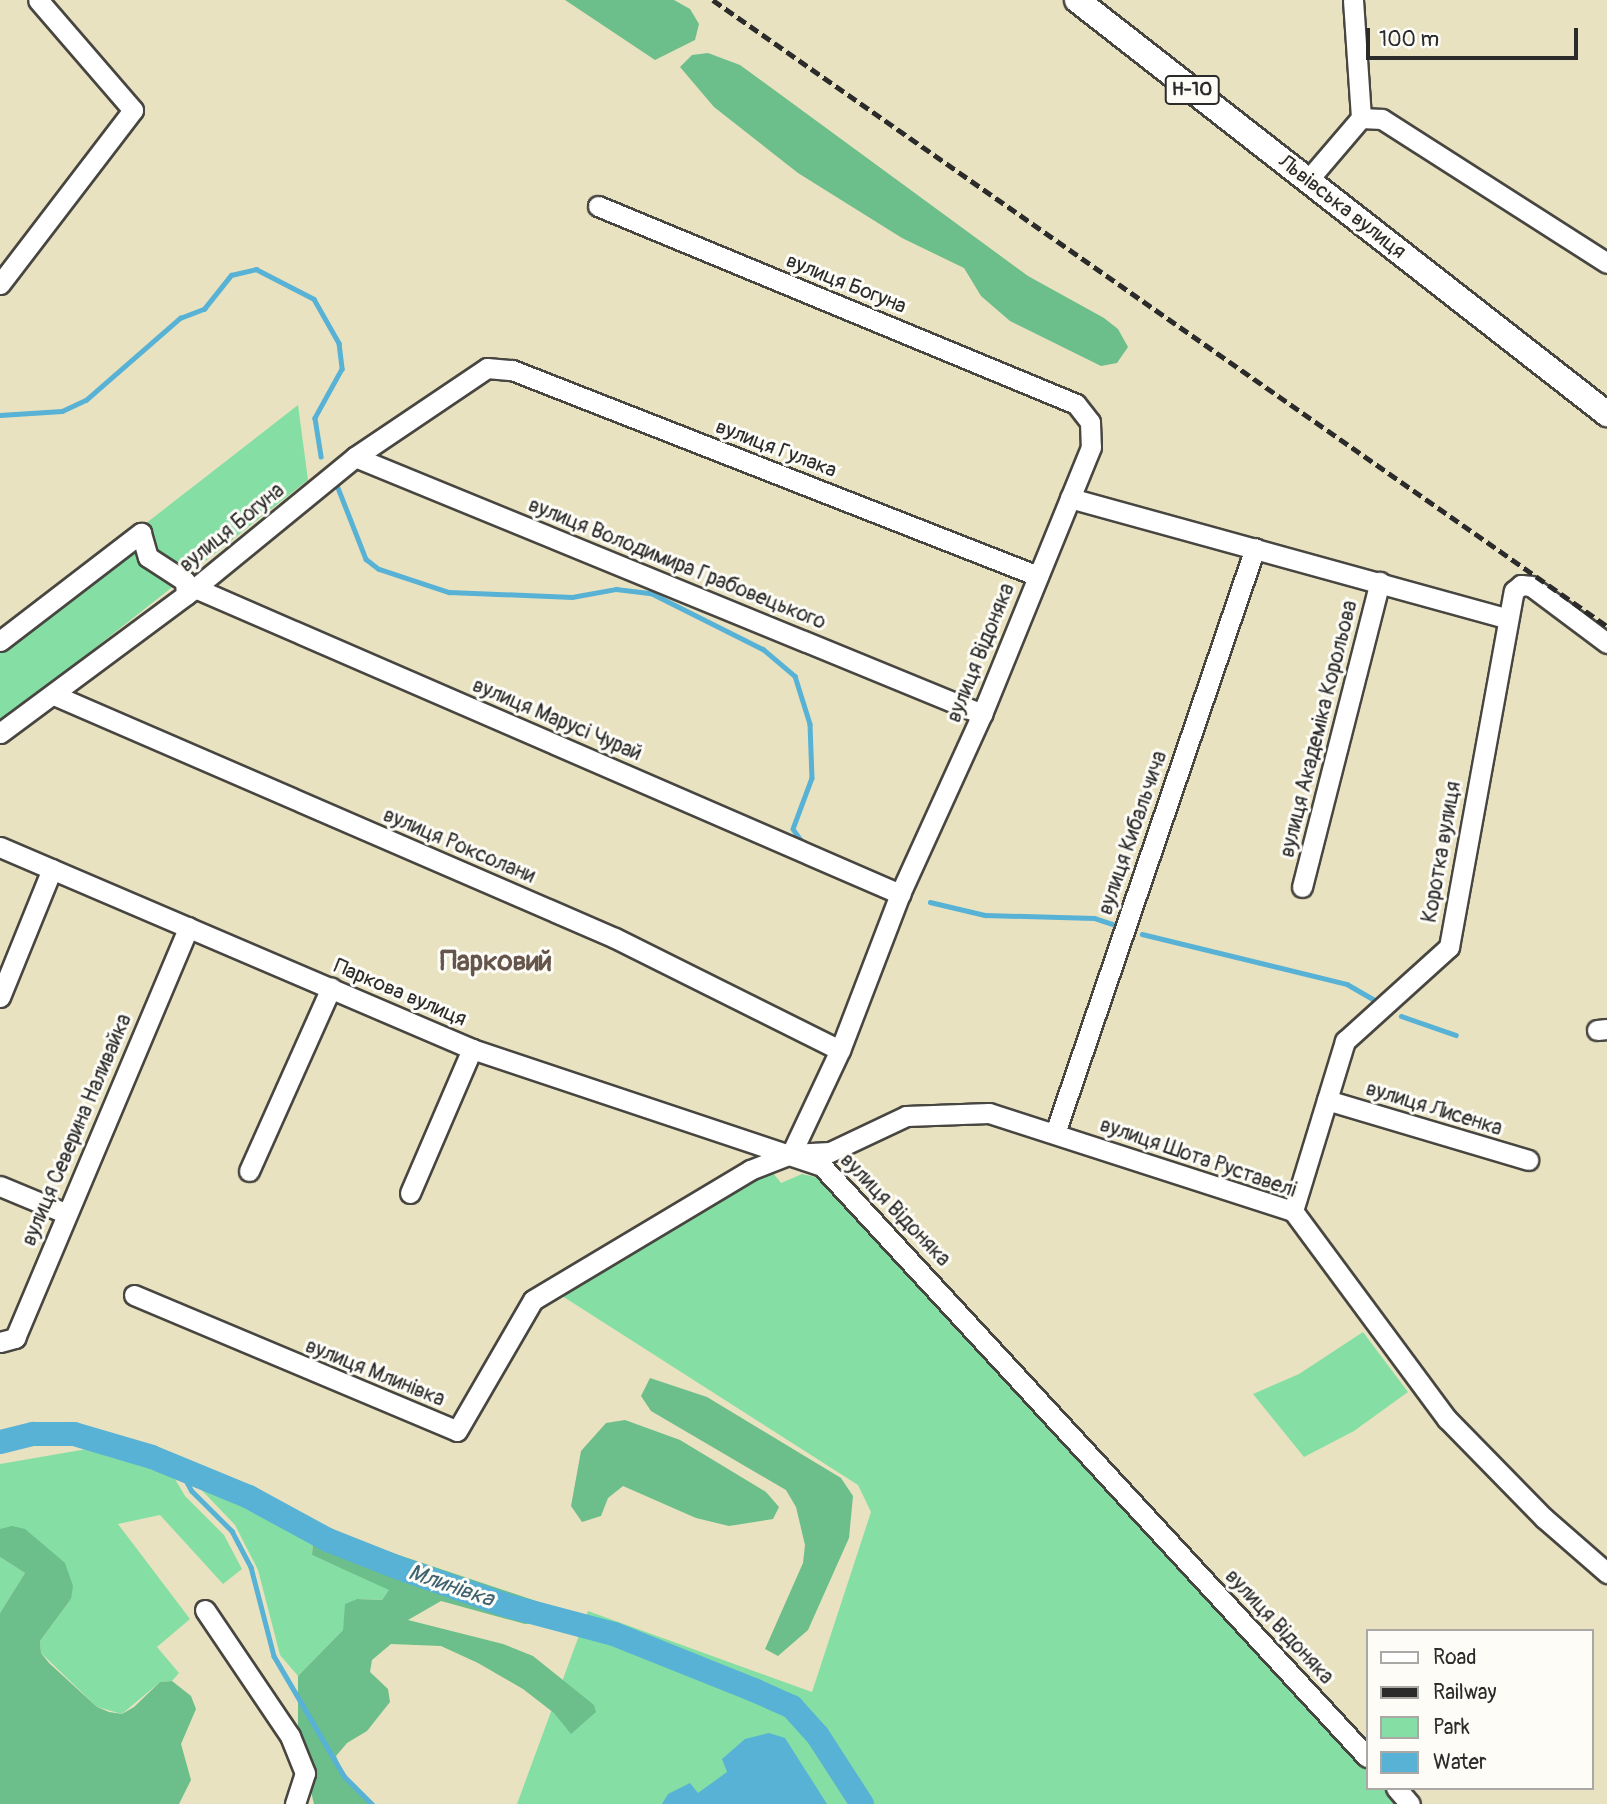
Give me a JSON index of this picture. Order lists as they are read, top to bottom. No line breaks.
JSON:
{"streets":{"main road":["Н-10","Львівська вулиця"],"street":["вулиця Богуна","вулиця Гулака","вулиця Володимира Грабовецького","вулиця Відоняка","вулиця Марусі Чурай","вулиця Академіка Корольова","вулиця Кибальчича","вулиця Роксолани","Коротка вулиця","Паркова вулиця","вулиця Лисенка","вулиця Северина Наливайка","вулиця Шота Руставелі","вулиця Млинівка"]},"crossings":[["вулиця Богуна","вулиця Гулака"],["вулиця Богуна","вулиця Володимира Грабовецького"],["вулиця Богуна","вулиця Відоняка"],["вулиця Богуна","вулиця Марусі Чурай"],["вулиця Богуна","вулиця Роксолани"],["вулиця Гулака","вулиця Відоняка"],["вулиця Володимира Грабовецького","вулиця Відоняка"],["вулиця Відоняка","вулиця Марусі Чурай"],["вулиця Відоняка","вулиця Роксолани"],["вулиця Відоняка","Паркова вулиця"],["вулиця Відоняка","вулиця Шота Руставелі"],["вулиця Відоняка","вулиця Млинівка"],["вулиця Кибальчича","вулиця Шота Руставелі"],["Коротка вулиця","вулиця Лисенка"],["Коротка вулиця","вулиця Шота Руставелі"],["Паркова вулиця","вулиця Северина Наливайка"],["Паркова вулиця","вулиця Шота Руставелі"],["Паркова вулиця","вулиця Млинівка"],["вулиця Шота Руставелі","вулиця Млинівка"]],"districts":["Парковий"],"water":["Млинівка"],"legend":["Road","Railway","Park","Water"],"scale_bar":"100 m"}
